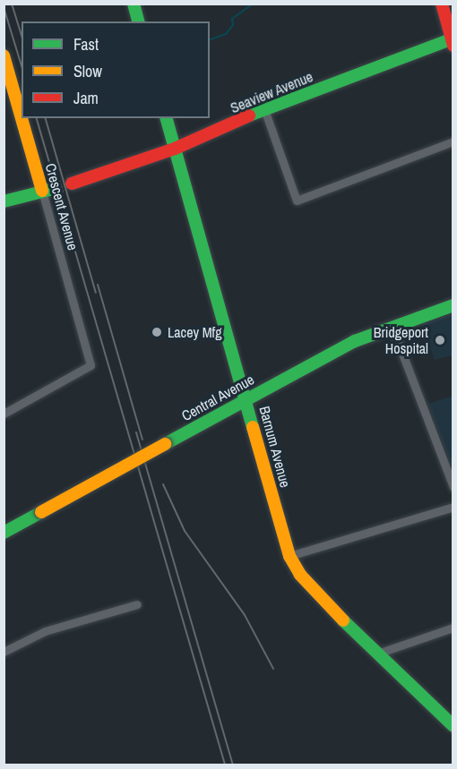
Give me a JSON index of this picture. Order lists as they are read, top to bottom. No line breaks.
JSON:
{"streets":{"main road":["Seaview Avenue","Crescent Avenue","Central Avenue","Barnum Avenue"]},"crossings":[["Seaview Avenue","Barnum Avenue"],["Central Avenue","Barnum Avenue"]],"places":["Lacey Mfg","Bridgeport Hospital"],"legend":["Fast","Slow","Jam"]}
